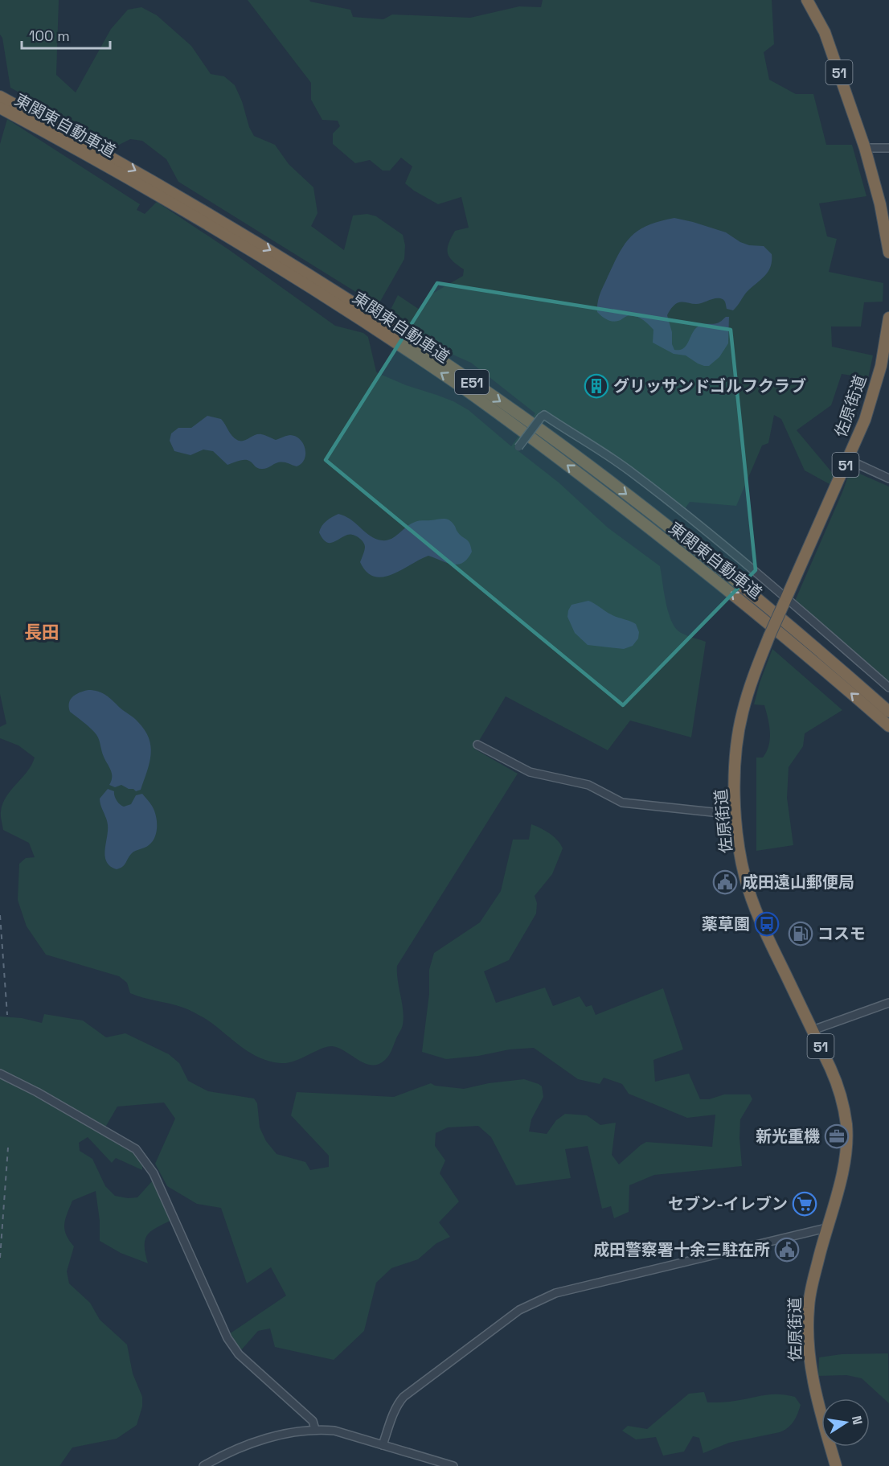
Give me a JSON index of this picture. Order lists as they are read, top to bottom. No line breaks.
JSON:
{"streets":{"highway":["51","東関東自動車道","E51","佐原街道"]},"districts":["長田"],"places":{"building":["グリッサンドゴルフクラブ"],"public building":["成田遠山郵便局","成田警察署十余三駐在所"],"bus stop":["薬草園"],"fuel station":["コスモ"],"office":["新光重機"],"supermarket":["セブン-イレブン"]},"scale_bar":"100 m","north":"right"}
